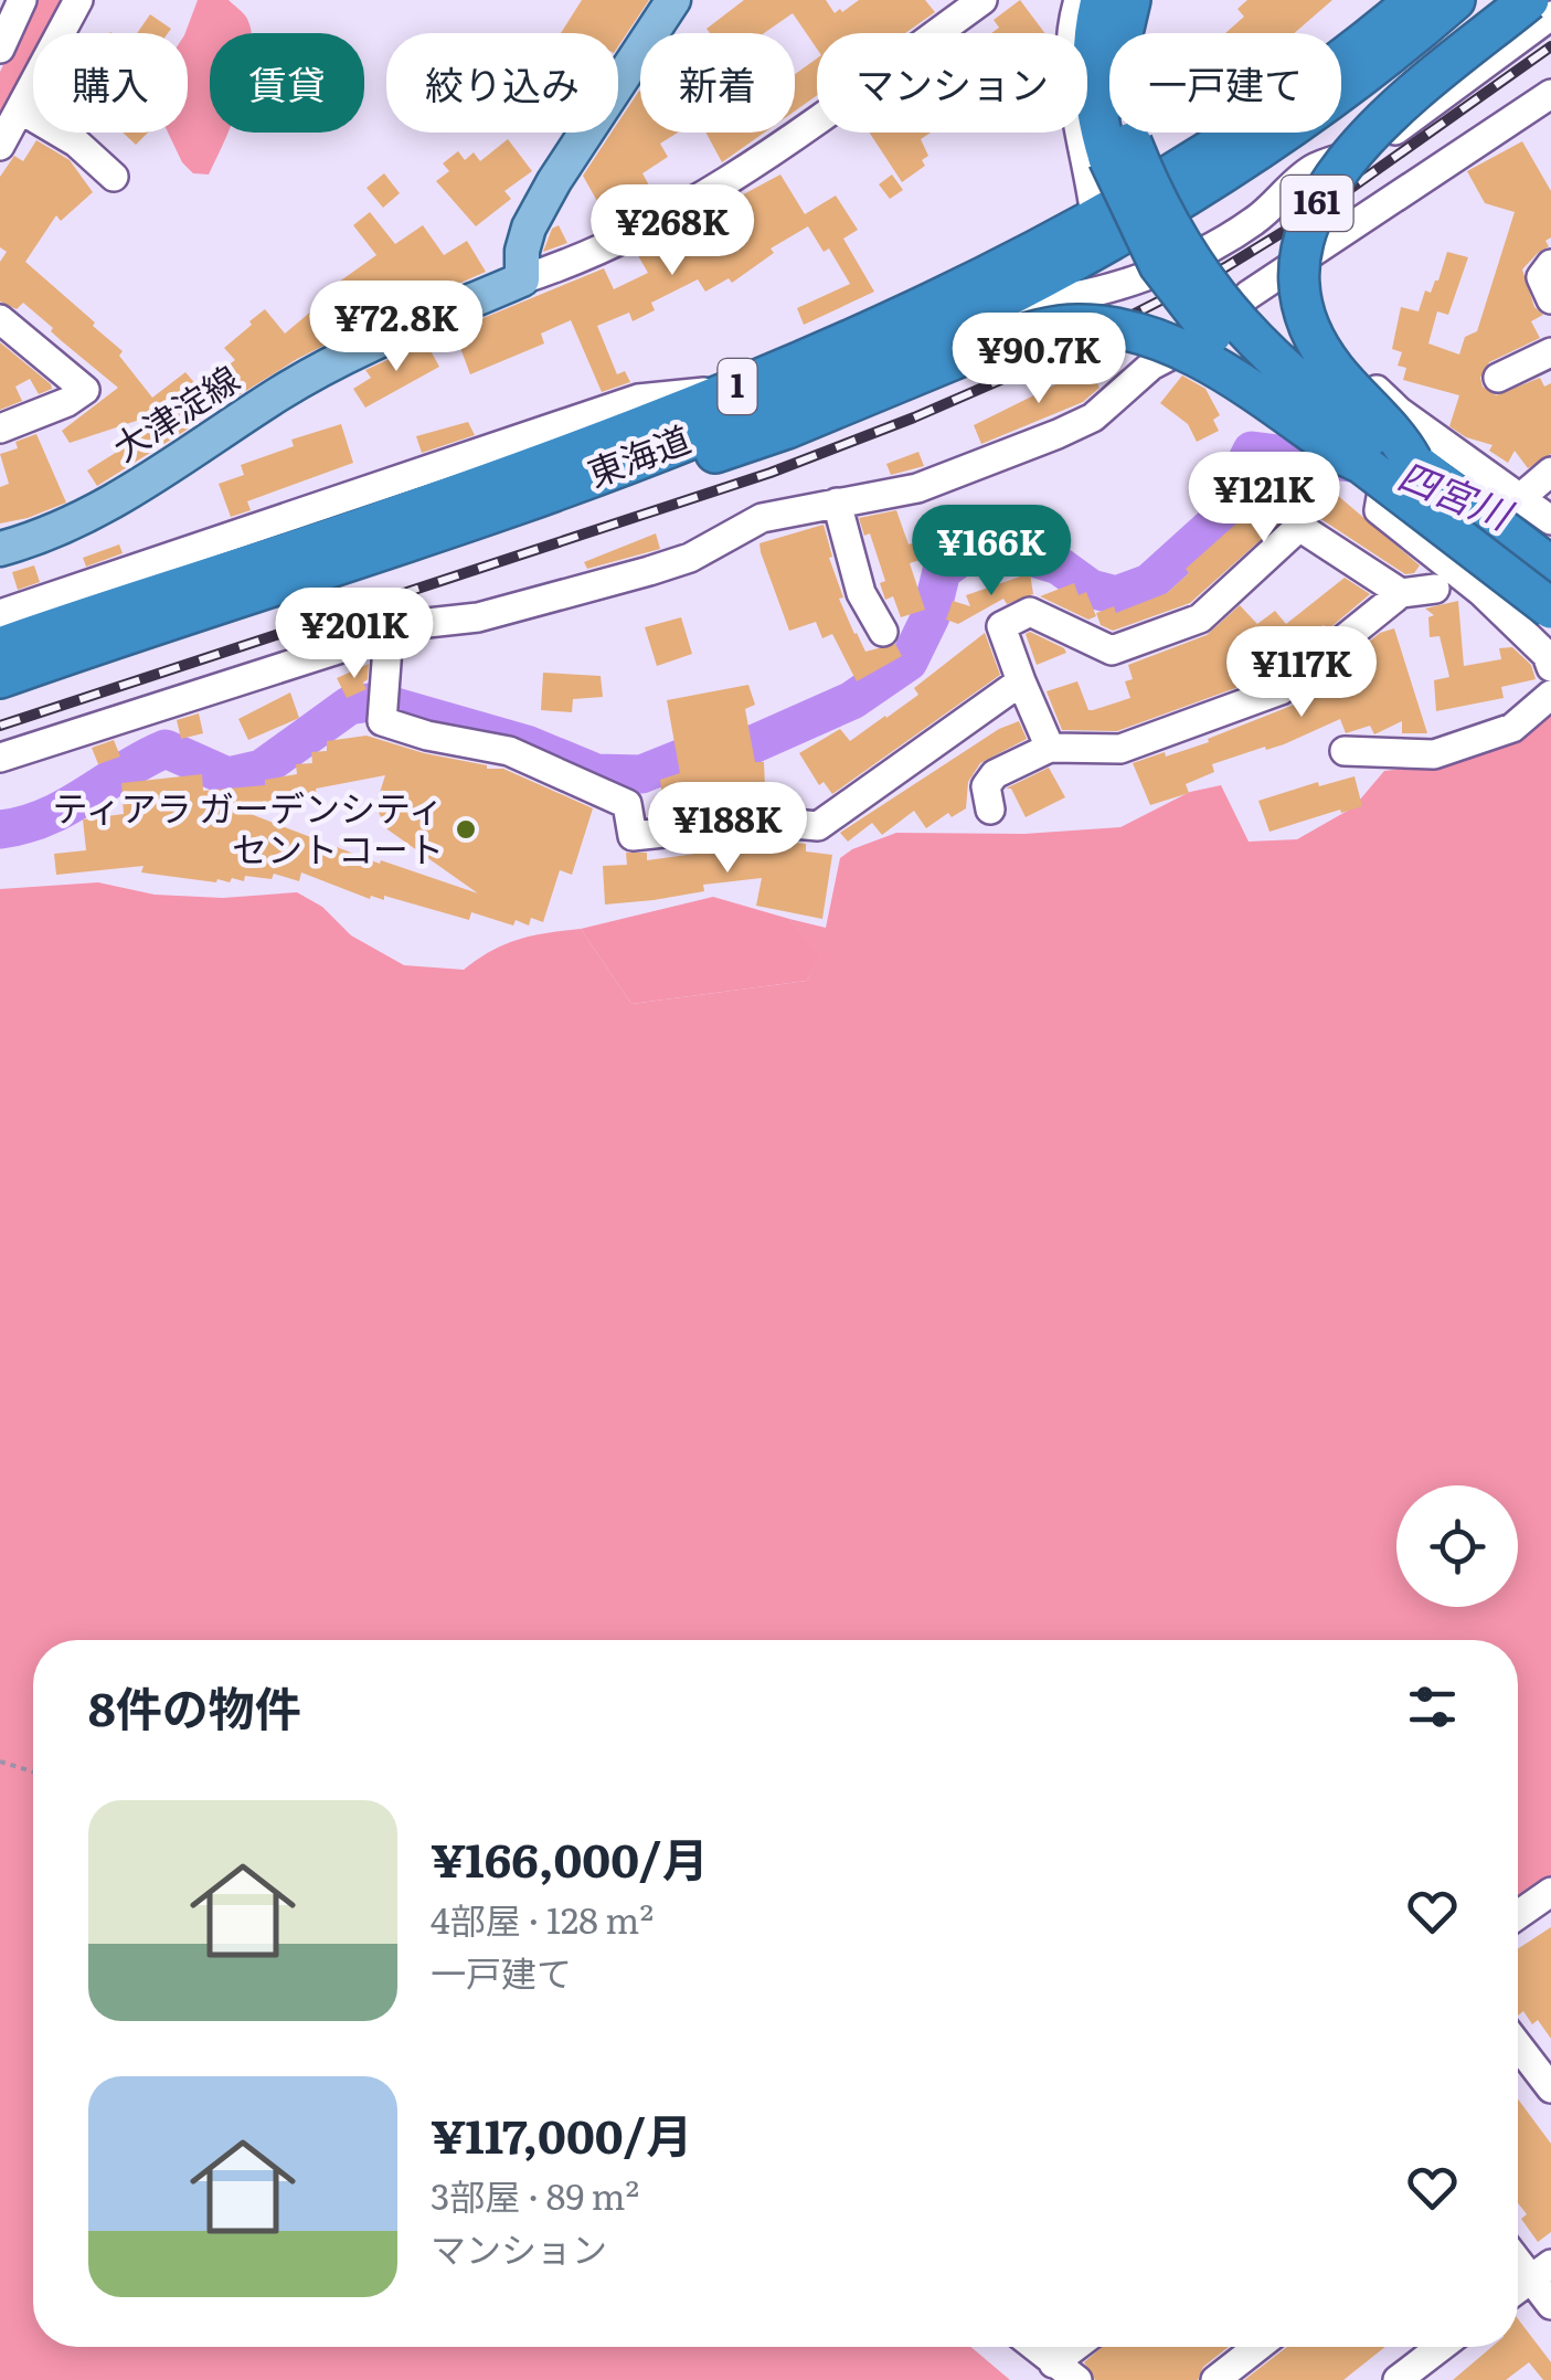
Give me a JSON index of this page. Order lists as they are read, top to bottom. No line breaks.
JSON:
{"streets":{"highway":["161","1","東海道"],"main road":["大津淀線"]},"crossings":[["161","東海道"]],"water":["四宮川"],"places":["ティアラ ガーデンシティ セントコート"],"page":{"chip":["購入","賃貸","絞り込み","新着","マンション","一戸建て"],"price":["¥268K","¥72.8K","¥90.7K","¥121K","¥166K","¥201K","¥117K","¥188K"],"heading":"8件の物件","list":[{"name":"¥166,000/月","note":"4部屋 · 128 m² · 一戸建て"},{"name":"¥117,000/月","note":"3部屋 · 89 m² · マンション"}]}}
